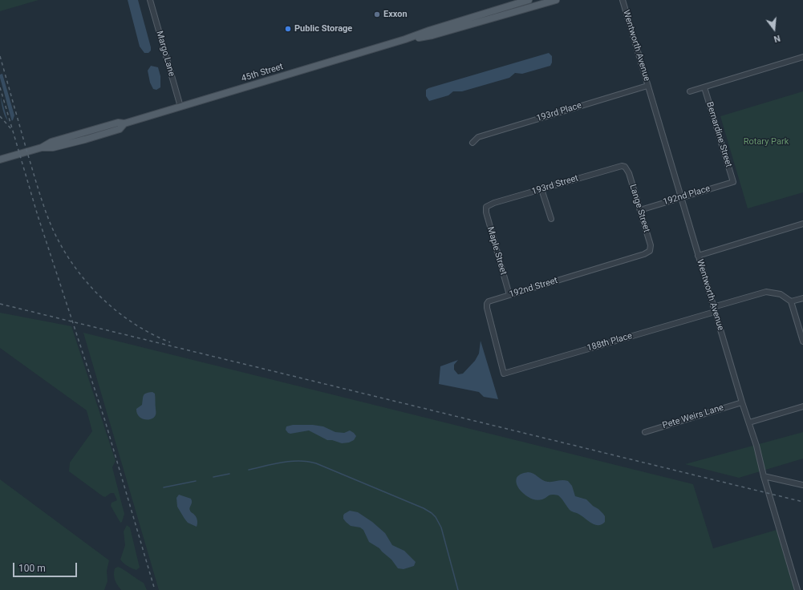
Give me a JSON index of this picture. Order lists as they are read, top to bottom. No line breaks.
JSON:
{"streets":{"main road":["45th Street"],"street":["Wentworth Avenue","Margo Lane","193rd Place","Bernardine Street","193rd Street","192nd Place","Lange Street","Maple Street","192nd Street","188th Place","Pete Weirs Lane"]},"crossings":[["Wentworth Avenue","193rd Place"],["Wentworth Avenue","192nd Place"],["Wentworth Avenue","188th Place"],["Wentworth Avenue","Pete Weirs Lane"],["Margo Lane","45th Street"],["Bernardine Street","192nd Place"],["193rd Street","Lange Street"],["193rd Street","Maple Street"],["192nd Place","Lange Street"],["Lange Street","192nd Street"],["Maple Street","192nd Street"],["192nd Street","188th Place"]],"parks":["Rotary Park"],"places":["Exxon","Public Storage"],"scale_bar":"100 m","north":"bottom"}
